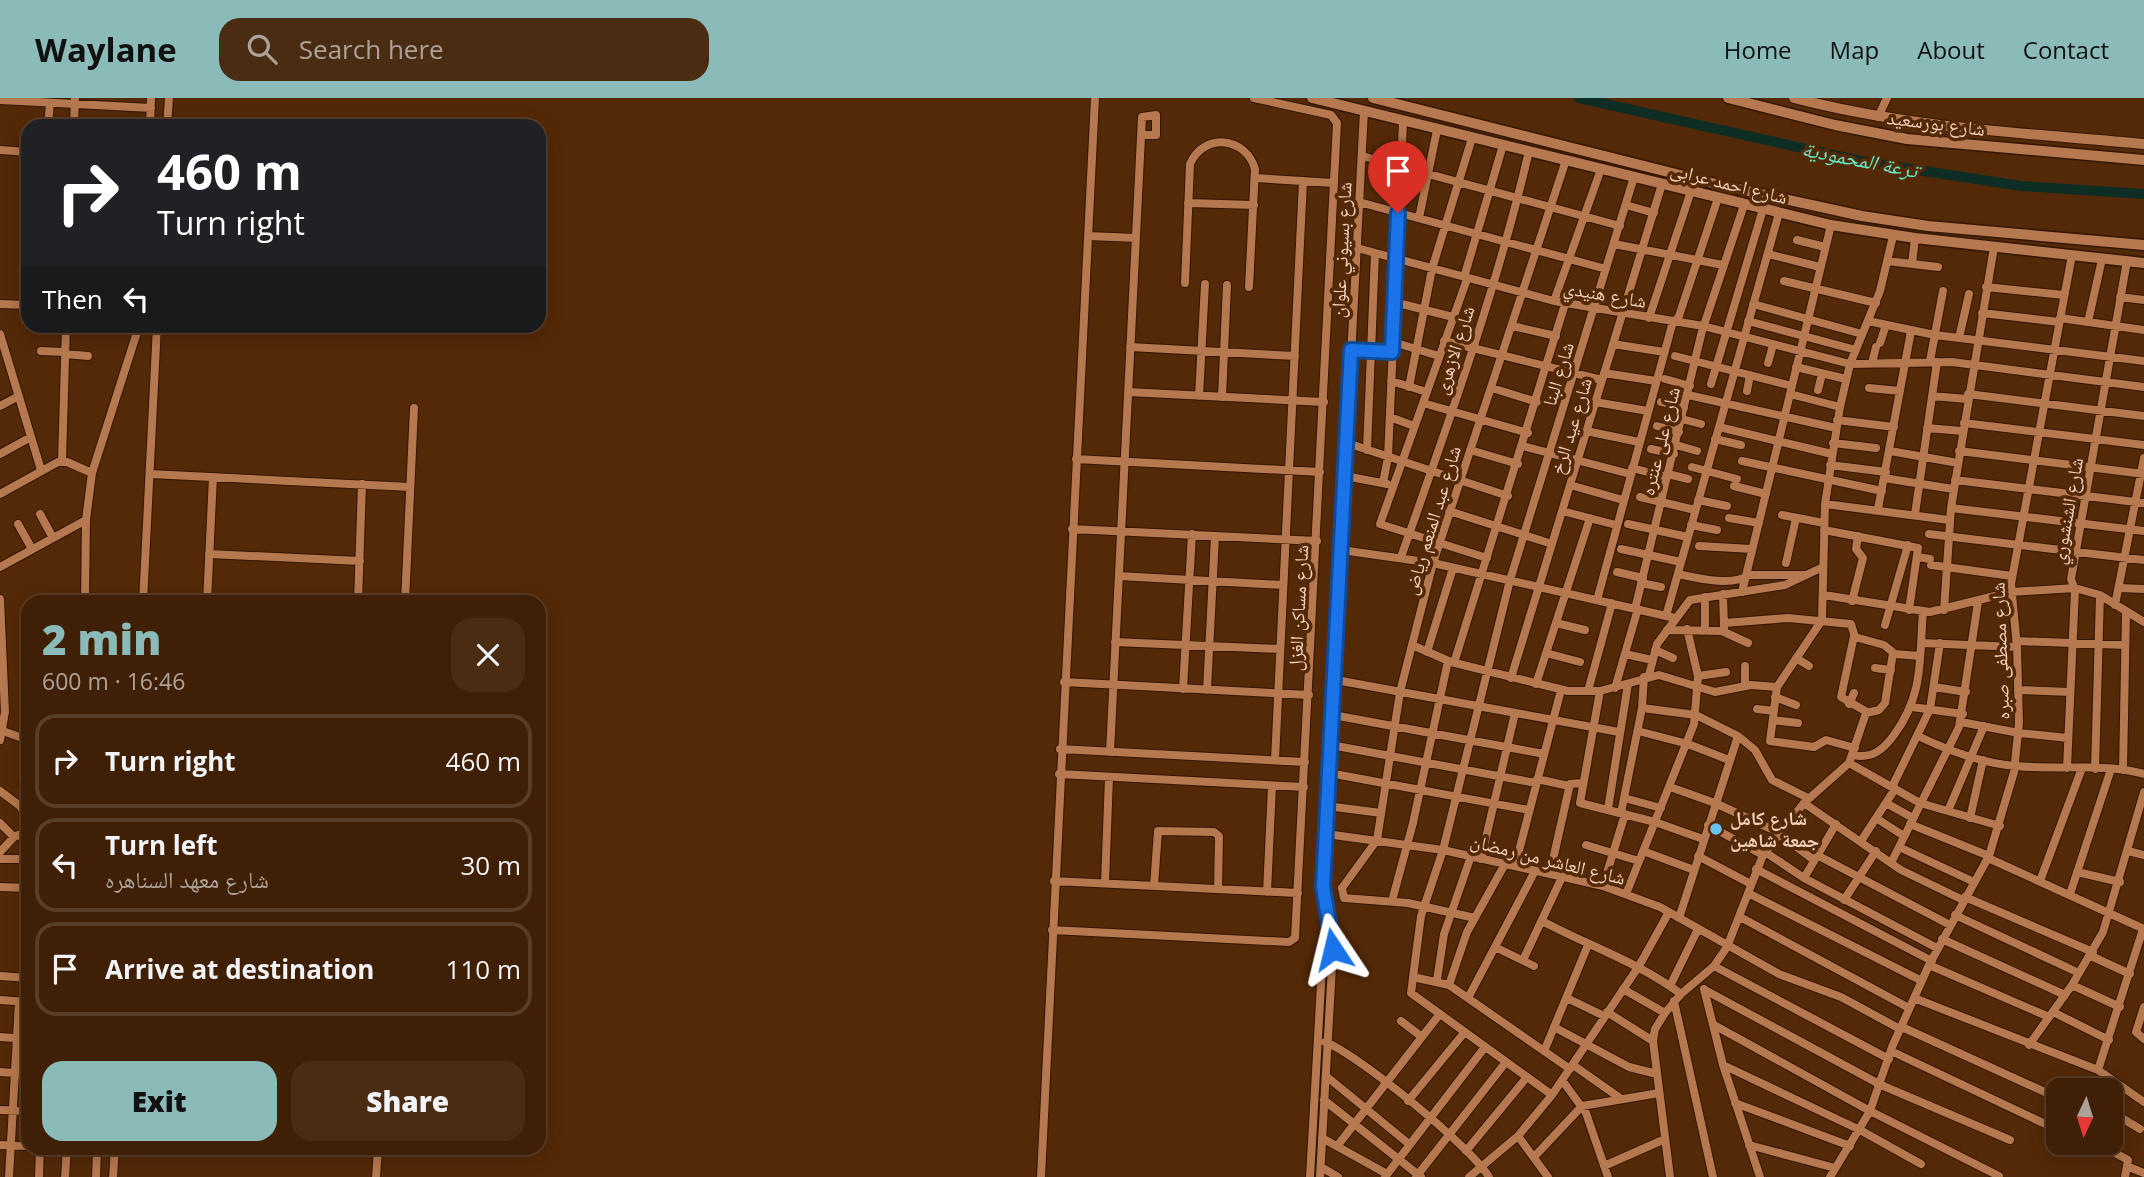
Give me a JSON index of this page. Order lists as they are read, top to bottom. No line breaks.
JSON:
{"streets":{"main road":["شارع بورسعيد","شارع احمد عرابى"],"street":["شارع بسيوني علوان","شارع هنيدي","شارع الازهرى","شارع البنا","شارع عيد الرخ","شارع على عنتره","شارع الشنشوري","شارع عبد المنعم رياض","شارع مساكن الغزل","شارع مصطفى صبره","شارع العاشر من رمضان"]},"crossings":[["شارع احمد عرابى","شارع بسيوني علوان"],["شارع احمد عرابى","شارع الازهرى"],["شارع احمد عرابى","شارع البنا"],["شارع احمد عرابى","شارع عيد الرخ"],["شارع احمد عرابى","شارع على عنتره"],["شارع احمد عرابى","شارع الشنشوري"],["شارع احمد عرابى","شارع عبد المنعم رياض"],["شارع احمد عرابى","شارع مصطفى صبره"],["شارع بسيوني علوان","شارع هنيدي"],["شارع بسيوني علوان","شارع العاشر من رمضان"],["شارع هنيدي","شارع الازهرى"],["شارع هنيدي","شارع البنا"],["شارع هنيدي","شارع عيد الرخ"],["شارع هنيدي","شارع على عنتره"],["شارع هنيدي","شارع الشنشوري"],["شارع هنيدي","شارع عبد المنعم رياض"],["شارع هنيدي","شارع مصطفى صبره"],["شارع البنا","شارع العاشر من رمضان"],["شارع عبد المنعم رياض","شارع العاشر من رمضان"],["شارع مصطفى صبره","شارع العاشر من رمضان"]],"water":["ترعة المحمودية"],"places":["شارع كامل جمعة شاهين"],"north":"bottom","page":{"header":"Waylane","search":"Search here","nav":["Home","Map","About","Contact"],"turn":["460 m","Turn right"],"then":"Then","heading":["2 min","600 m · 16:46"],"list":[{"name":"Turn right","value":"460 m"},{"name":"Turn left","note":"شارع معهد السناهره","value":"30 m"},{"name":"Arrive at destination","value":"110 m"}],"buttons":["Exit","Share"]}}
